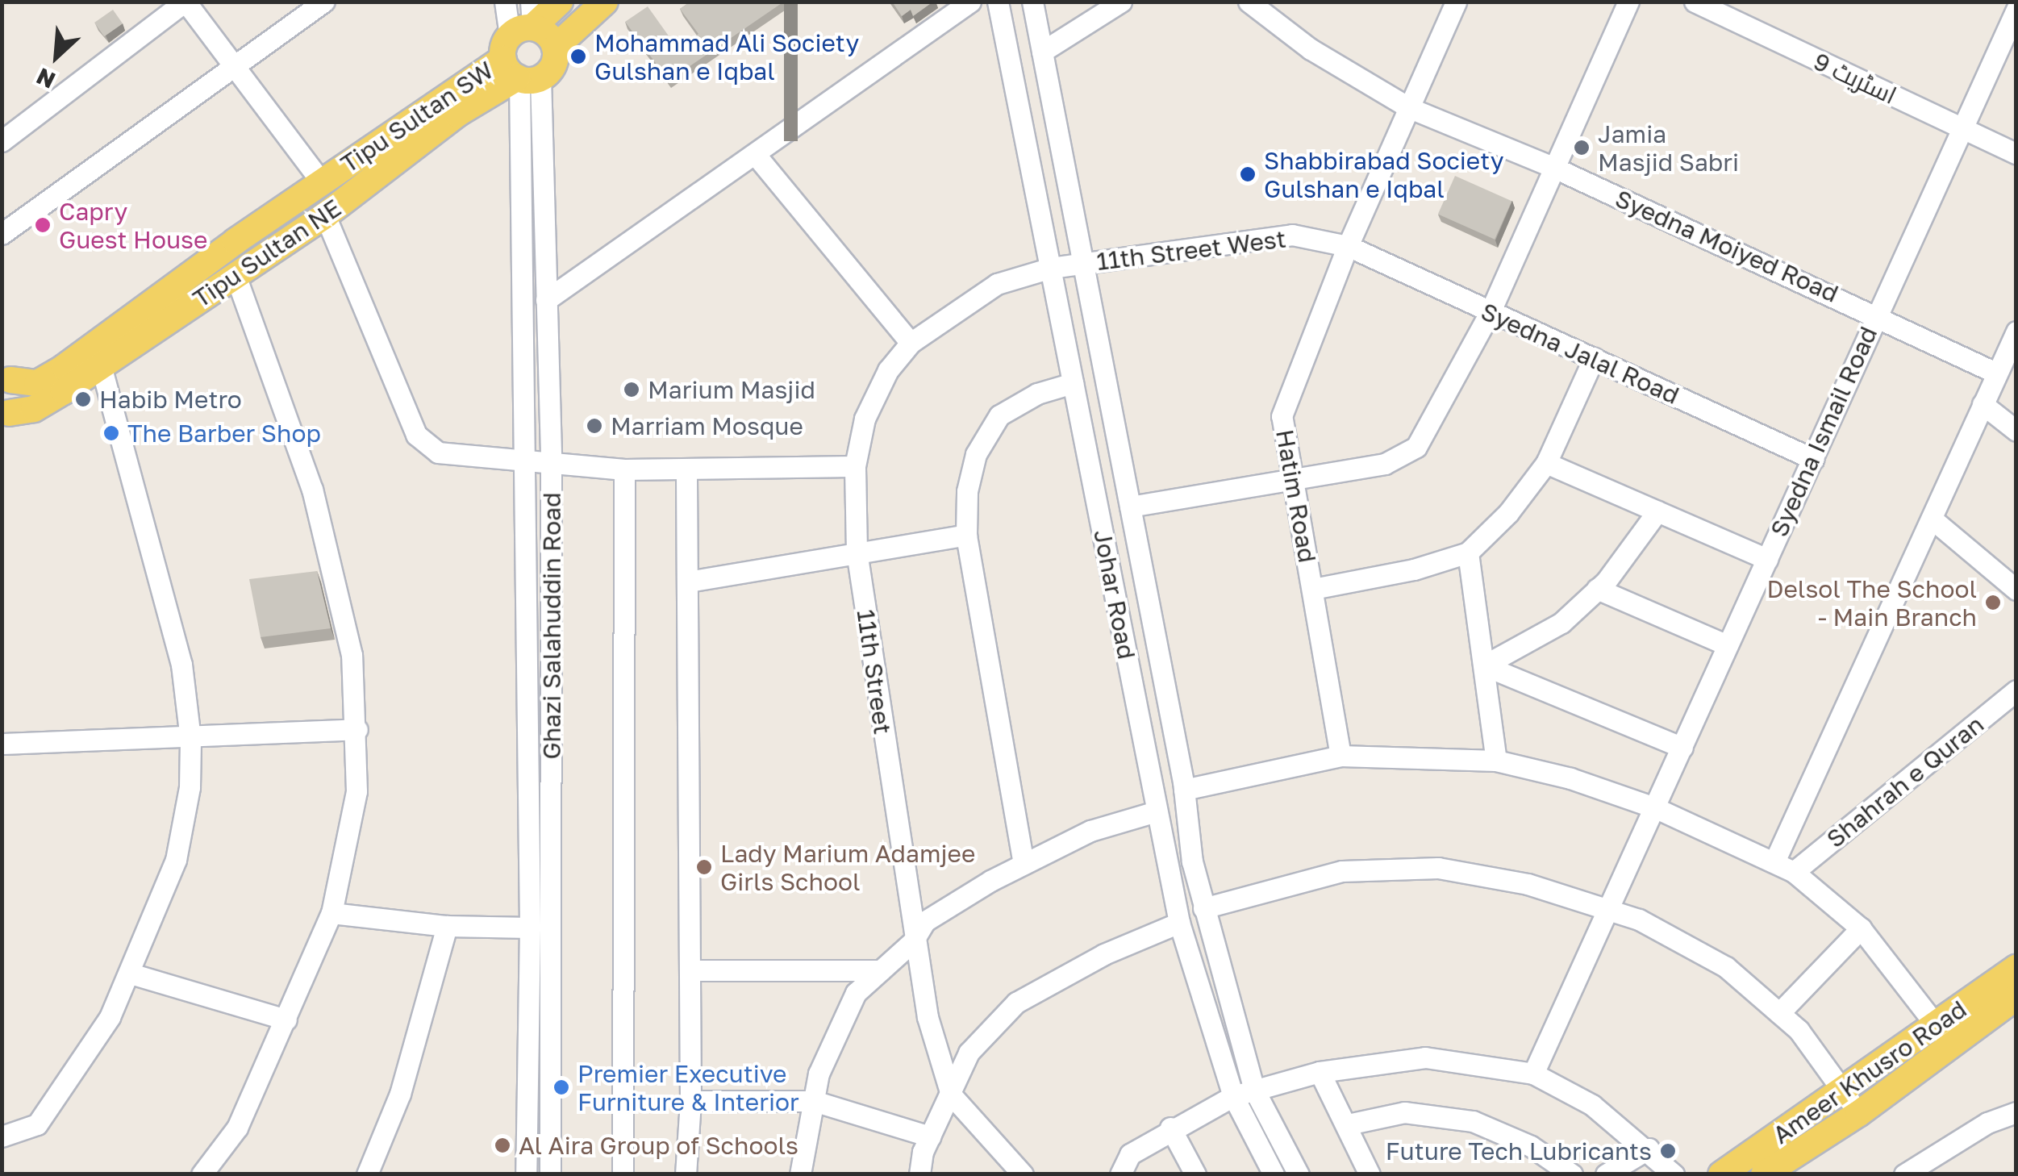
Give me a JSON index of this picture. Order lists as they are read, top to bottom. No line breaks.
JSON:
{"streets":{"main road":["Tipu Sultan SW","Tipu Sultan NE","Ameer Khusro Road"],"street":["اسٹریٹ 9","Syedna Moiyed Road","11th Street West","Syedna Jalal Road","Syedna Ismail Road","Hatim Road","Johar Road","Ghazi Salahuddin Road","11th Street","Shahrah e Quran"]},"crossings":[["اسٹریٹ 9","Syedna Ismail Road"],["Tipu Sultan SW","Tipu Sultan NE"],["Tipu Sultan SW","Ghazi Salahuddin Road"],["Syedna Moiyed Road","Syedna Ismail Road"],["Syedna Moiyed Road","Hatim Road"],["11th Street West","Syedna Jalal Road"],["11th Street West","Hatim Road"],["11th Street West","Johar Road"],["11th Street West","11th Street"],["Tipu Sultan NE","Ghazi Salahuddin Road"],["Syedna Jalal Road","Syedna Ismail Road"],["Syedna Jalal Road","Hatim Road"],["Johar Road","11th Street"]],"places":["Mohammad Ali Society Gulshan e Iqbal","Jamia Masjid Sabri","Shabbirabad Society Gulshan e Iqbal","Capry Guest House","Marium Masjid","Habib Metro","Marriam Mosque","The Barber Shop","Delsol The School - Main Branch","Lady Marium Adamjee Girls School","Premier Executive Furniture & Interior","Al Aira Group of Schools","Future Tech Lubricants"],"north":"bottom left"}
